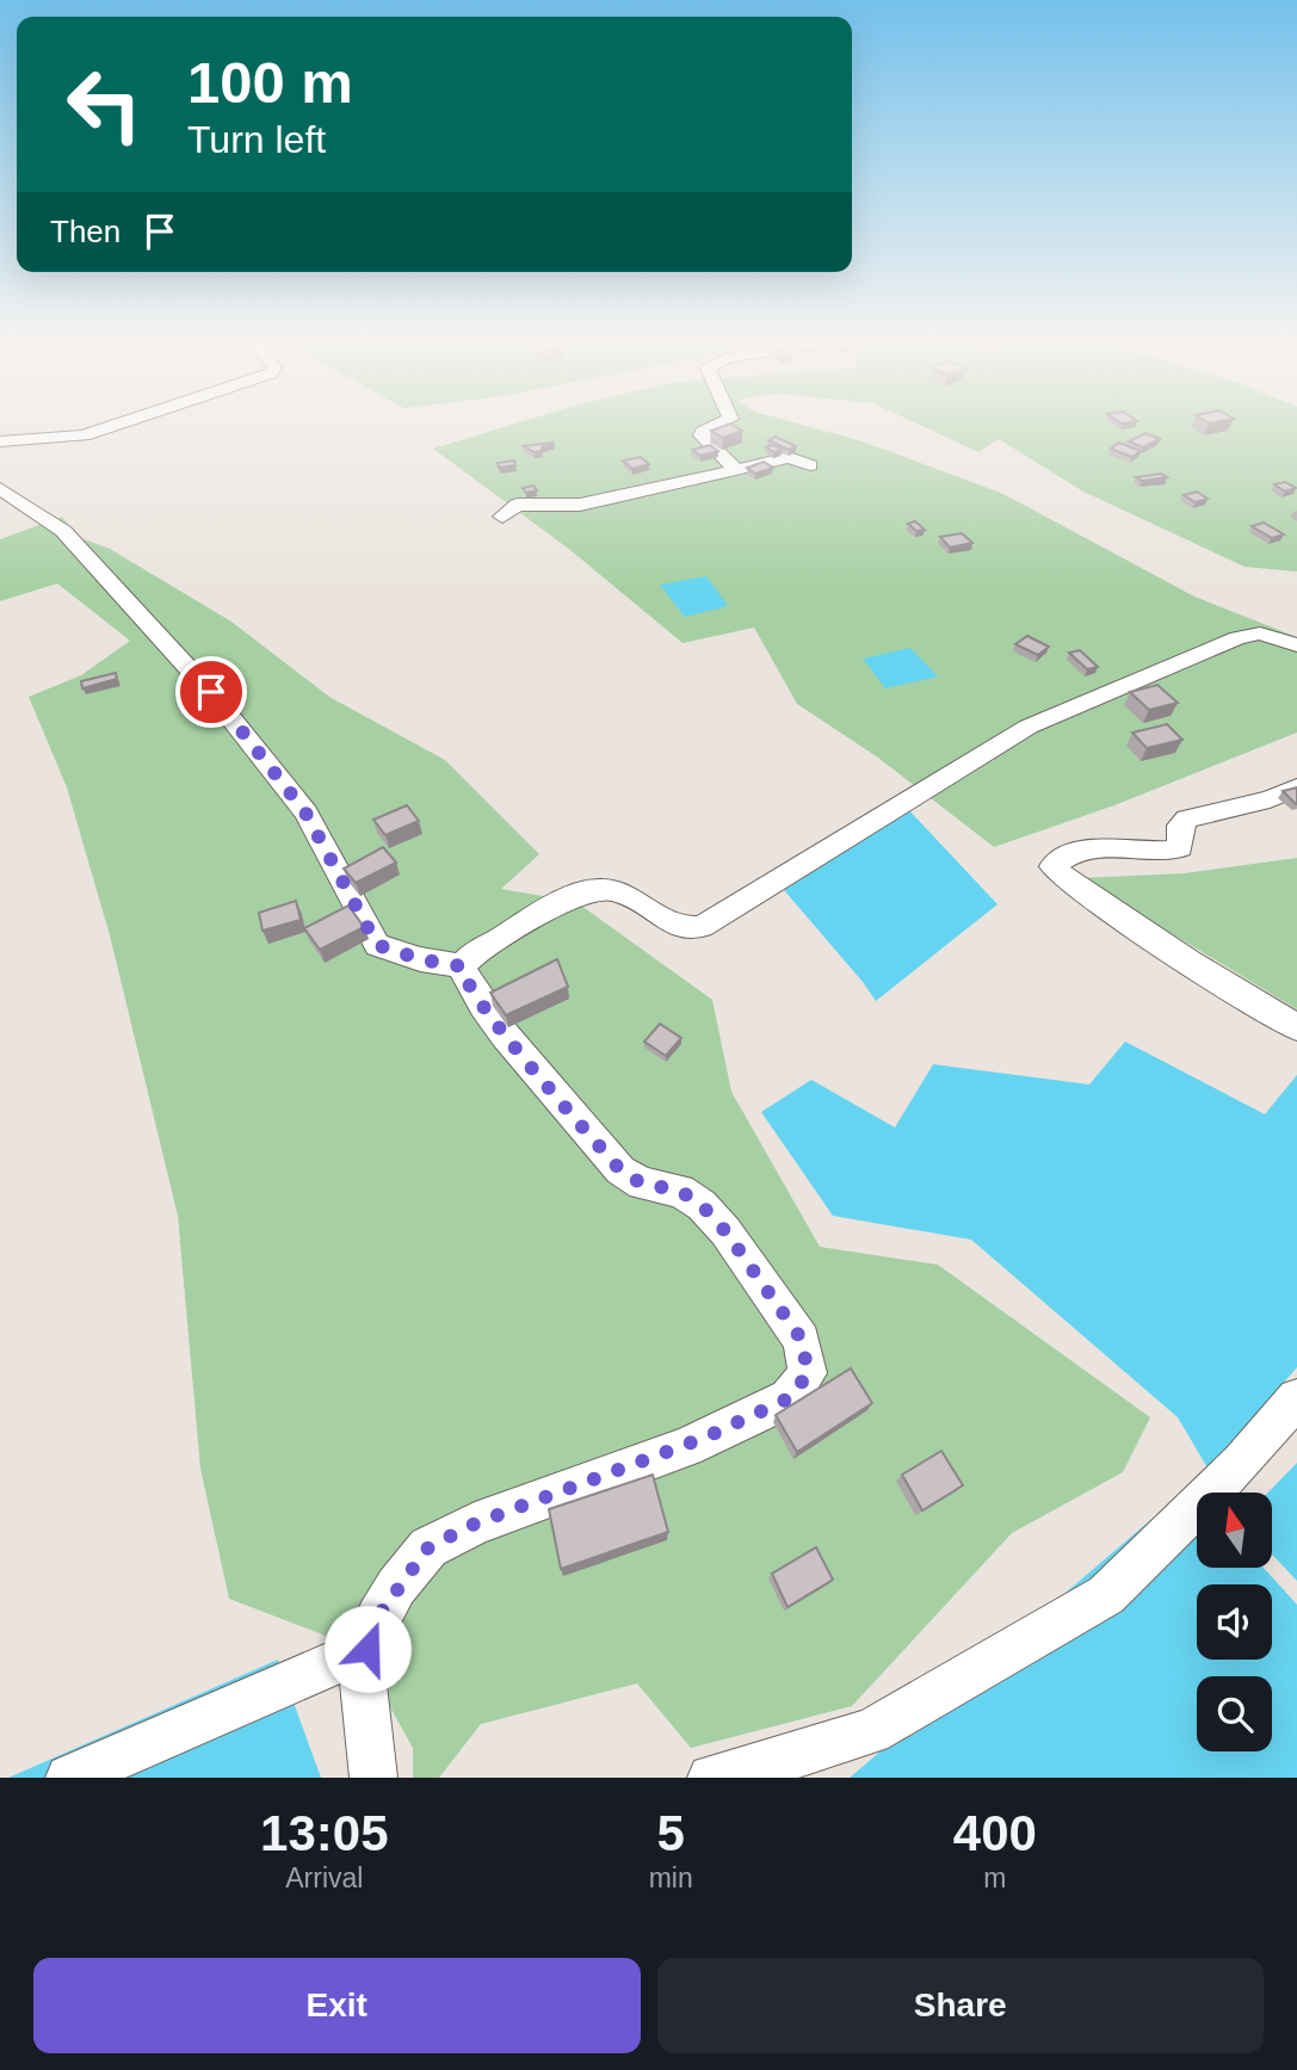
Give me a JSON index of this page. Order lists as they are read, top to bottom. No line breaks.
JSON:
{"north":"top","page":{"turn":["100 m","Turn left"],"then":"Then","eta":["13:05","Arrival","5","min","400","m"],"buttons":["Exit","Share"]}}
